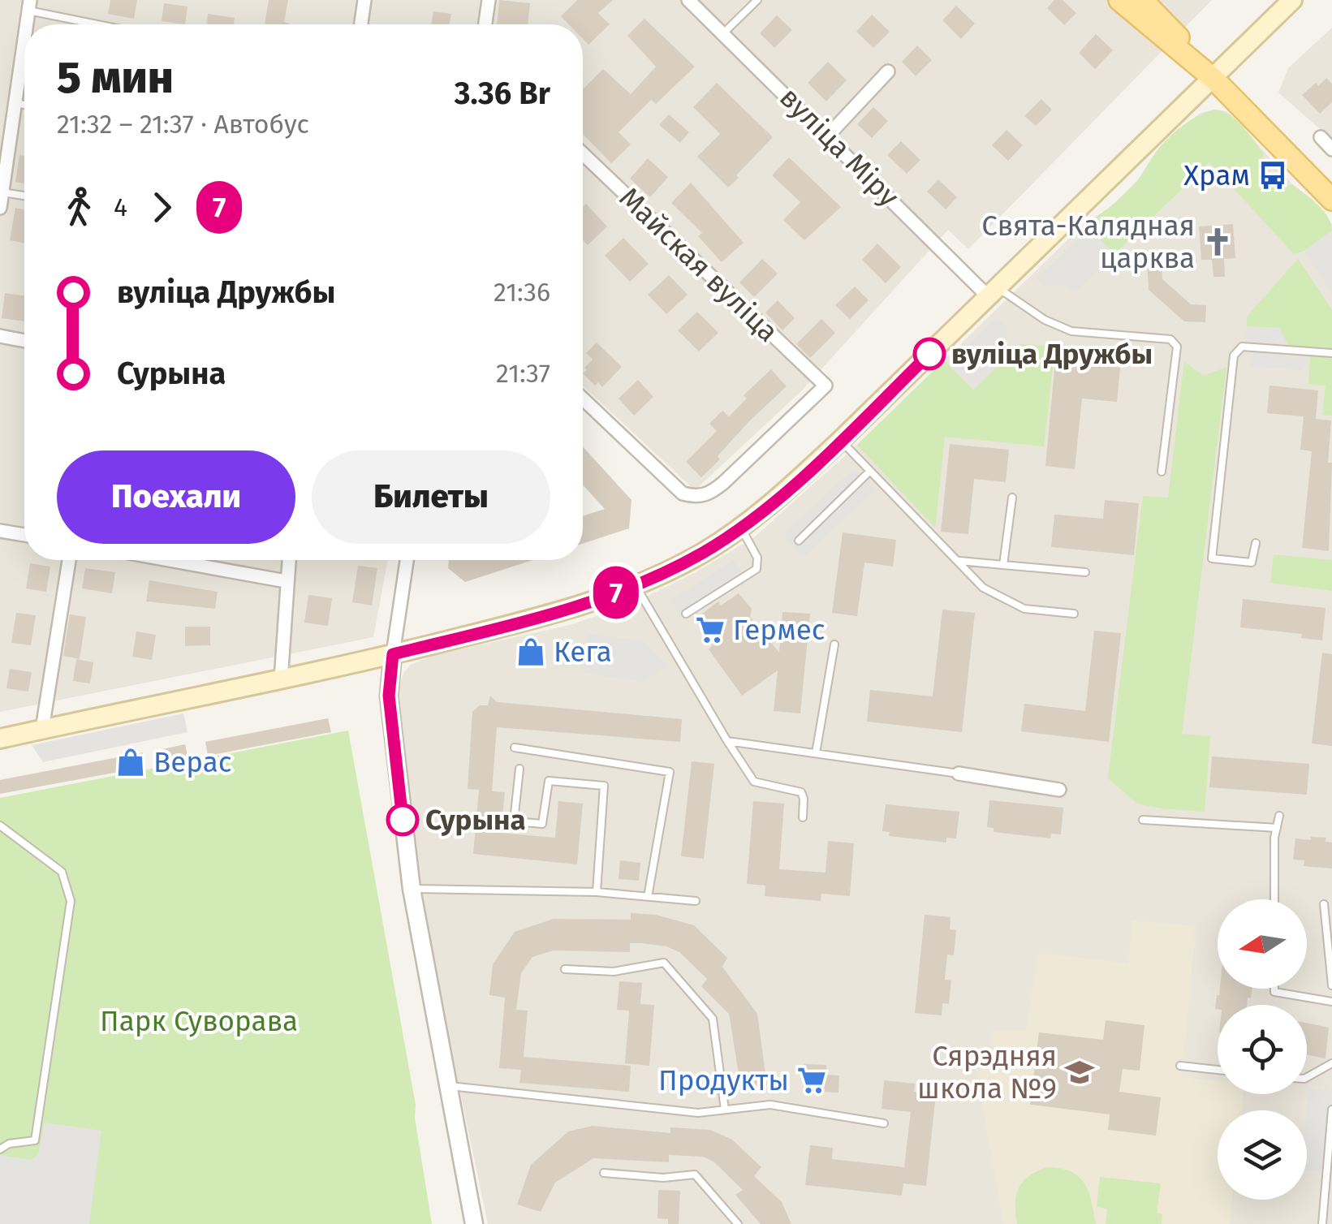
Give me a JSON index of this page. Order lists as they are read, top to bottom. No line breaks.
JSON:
{"streets":{"street":["вуліца Міру","Майская вуліца"]},"parks":["Парк Суворава"],"places":{"bus stop":["Храм"],"church":["Свята-Калядная царква"],"other":["вуліца Дружбы","Сурына"],"supermarket":["Гермес","Продукты"],"shop":["Кега","Верас"],"school or university":["Сярэдняя школа №9"]},"lines":["bus line 7"],"north":"left","page":{"on_map":"7","heading":["5 мин","21:32 – 21:37 · Автобус","3.36 Br"],"legs":["4","7"],"list":[{"name":"вуліца Дружбы","value":"21:36"},{"name":"Сурына","value":"21:37"}],"buttons":["Поехали","Билеты"]}}
